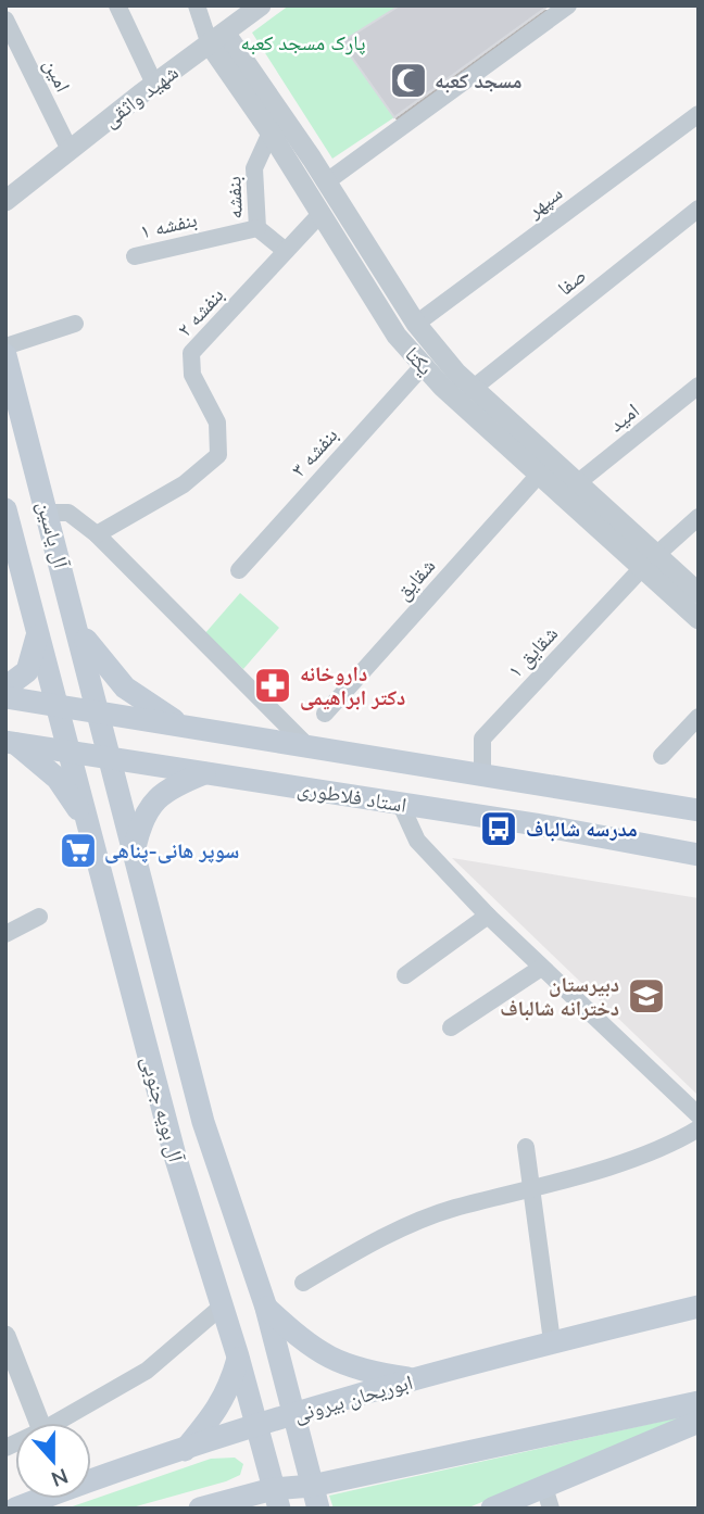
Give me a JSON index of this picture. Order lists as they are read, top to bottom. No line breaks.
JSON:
{"streets":{"main road":["آل یاسین","استاد فلاطوری","آل بویه جنوبی","ابوریحان بیرونی"],"street":["امین","شهید واثقی","بنفشه","سپهر","بنفشه ۱","صفا","بنفشه ۲","یکتا","امید","بنفشه ۳","شقایق","شقایق ۱"]},"crossings":[["امین","شهید واثقی"],["شهید واثقی","یکتا"],["بنفشه","بنفشه ۱"],["بنفشه","بنفشه ۲"],["بنفشه","یکتا"],["سپهر","یکتا"],["صفا","یکتا"],["بنفشه ۲","یکتا"],["یکتا","امید"],["یکتا","بنفشه ۳"],["یکتا","شقایق"],["یکتا","شقایق ۱"],["آل یاسین","استاد فلاطوری"],["آل یاسین","آل بویه جنوبی"],["شقایق ۱","استاد فلاطوری"],["استاد فلاطوری","آل بویه جنوبی"],["آل بویه جنوبی","ابوریحان بیرونی"]],"parks":["پارک مسجد کعبه"],"places":{"mosque":["مسجد کعبه"],"pharmacy":["داروخانه دکتر ابراهیمی"],"bus stop":["مدرسه شالباف"],"supermarket":["سوپر هانی-پناهی"],"school or university":["دبیرستان دخترانه شالباف"]},"north":"bottom"}
